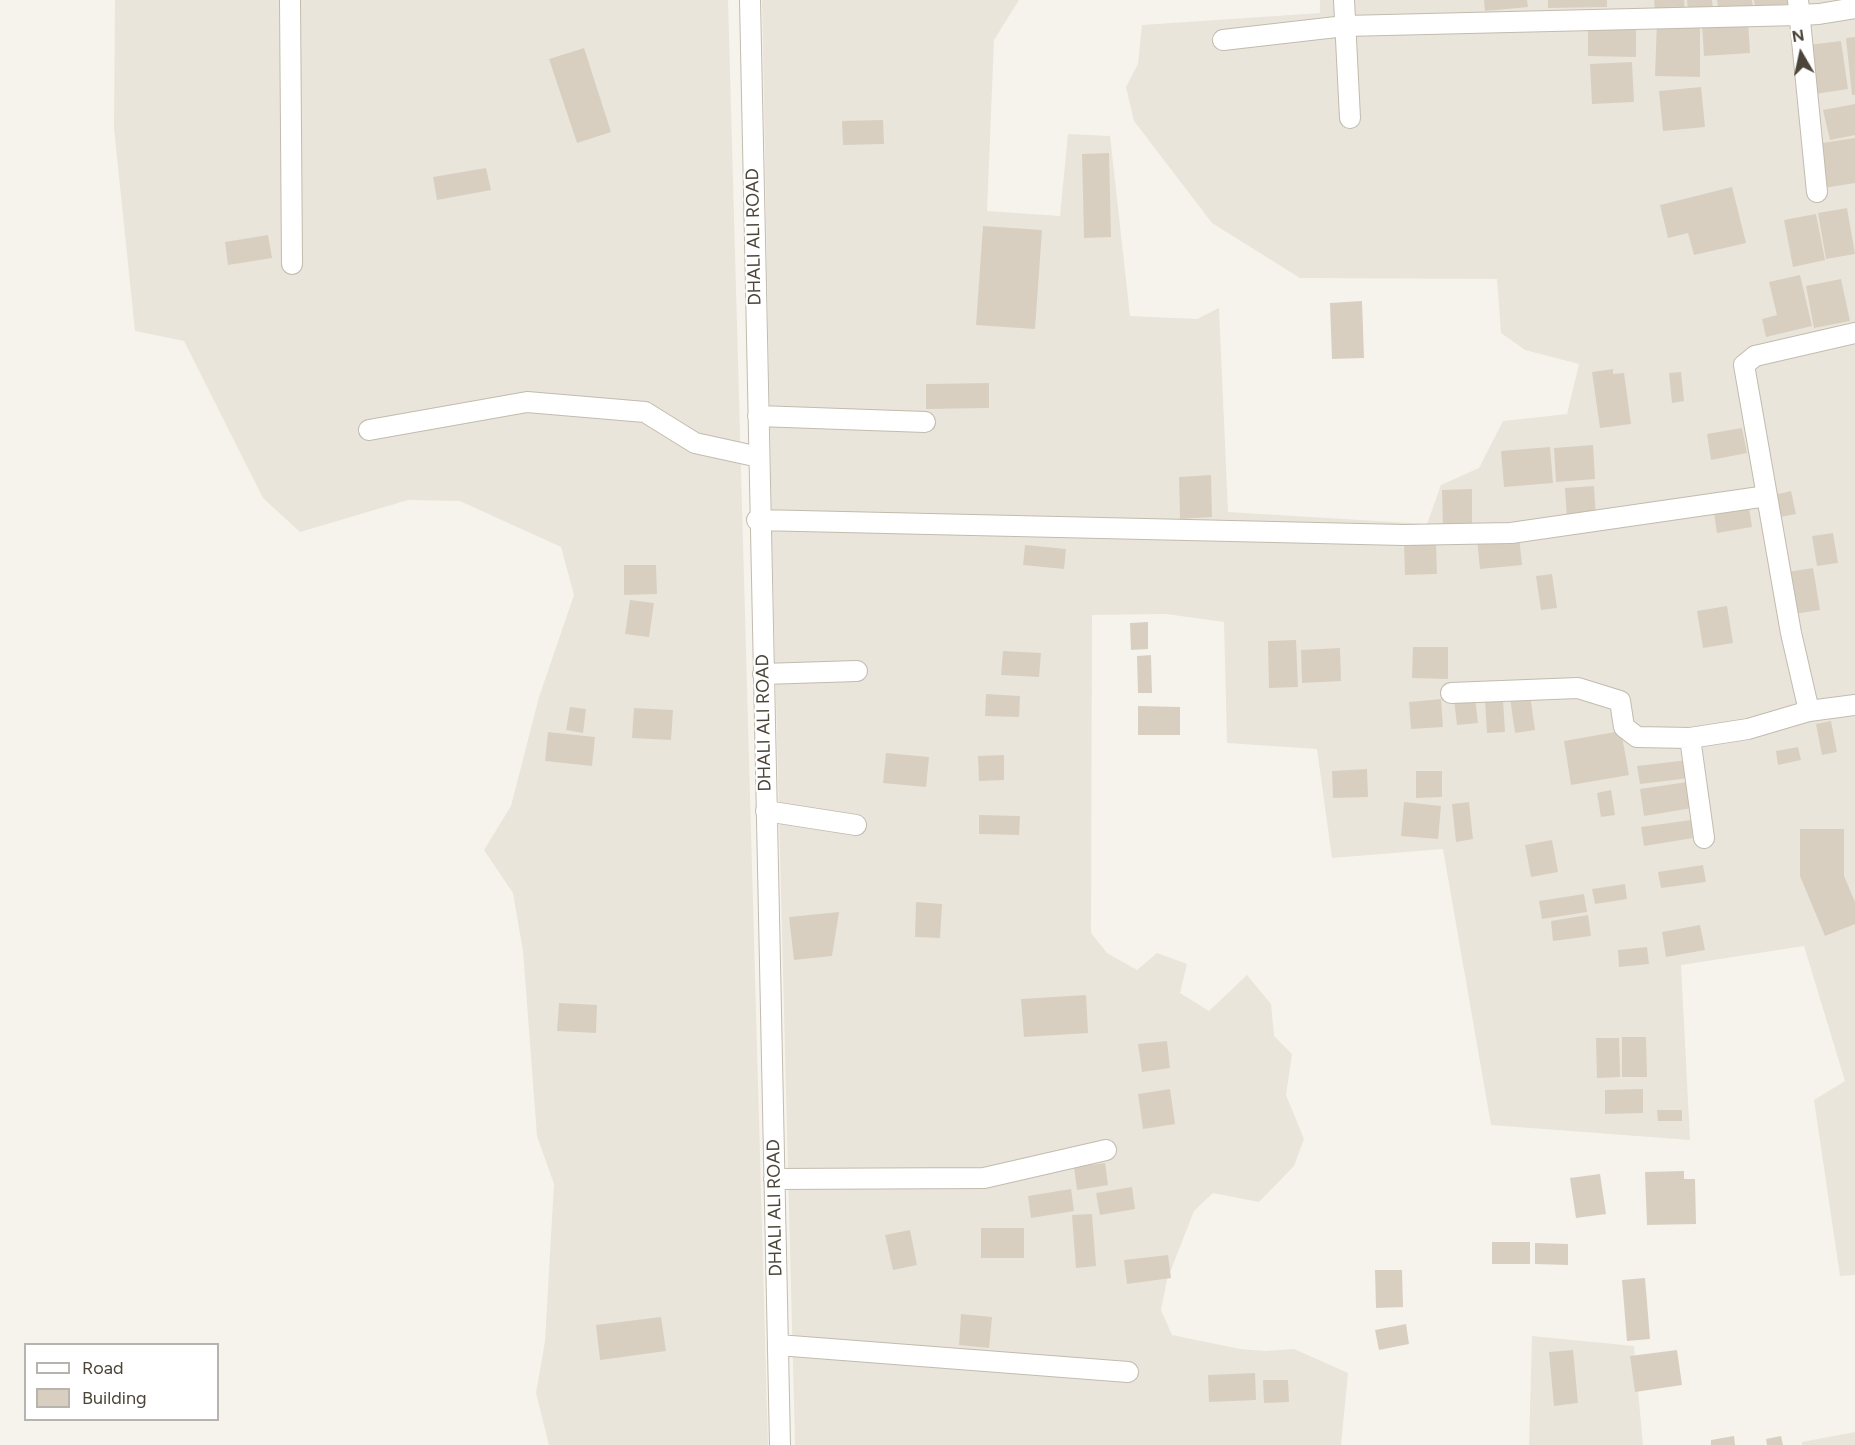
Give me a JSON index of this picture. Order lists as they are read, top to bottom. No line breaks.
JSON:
{"streets":{"street":["DHALI ALI ROAD"]},"legend":["Road","Building"],"north":"top"}
